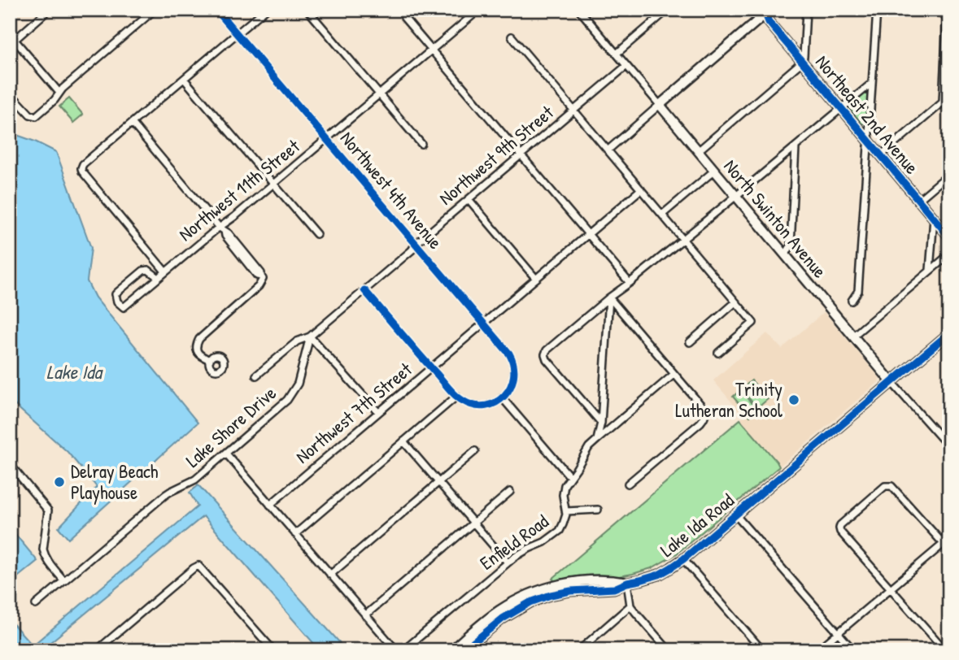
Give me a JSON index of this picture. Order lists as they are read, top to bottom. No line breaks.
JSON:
{"streets":{"street":["Northeast 2nd Avenue","Northwest 9th Street","Northwest 11th Street","Northwest 4th Avenue","North Swinton Avenue","Northwest 7th Street","Lake Shore Drive","Lake Ida Road","Enfield Road"]},"crossings":[["Northwest 9th Street","Northwest 4th Avenue"],["Northwest 9th Street","North Swinton Avenue"],["Northwest 9th Street","Lake Shore Drive"],["Northwest 11th Street","Northwest 4th Avenue"],["Northwest 4th Avenue","Northwest 7th Street"],["North Swinton Avenue","Lake Ida Road"]],"water":["Lake Ida"],"places":["Trinity Lutheran School","Delray Beach Playhouse"]}
